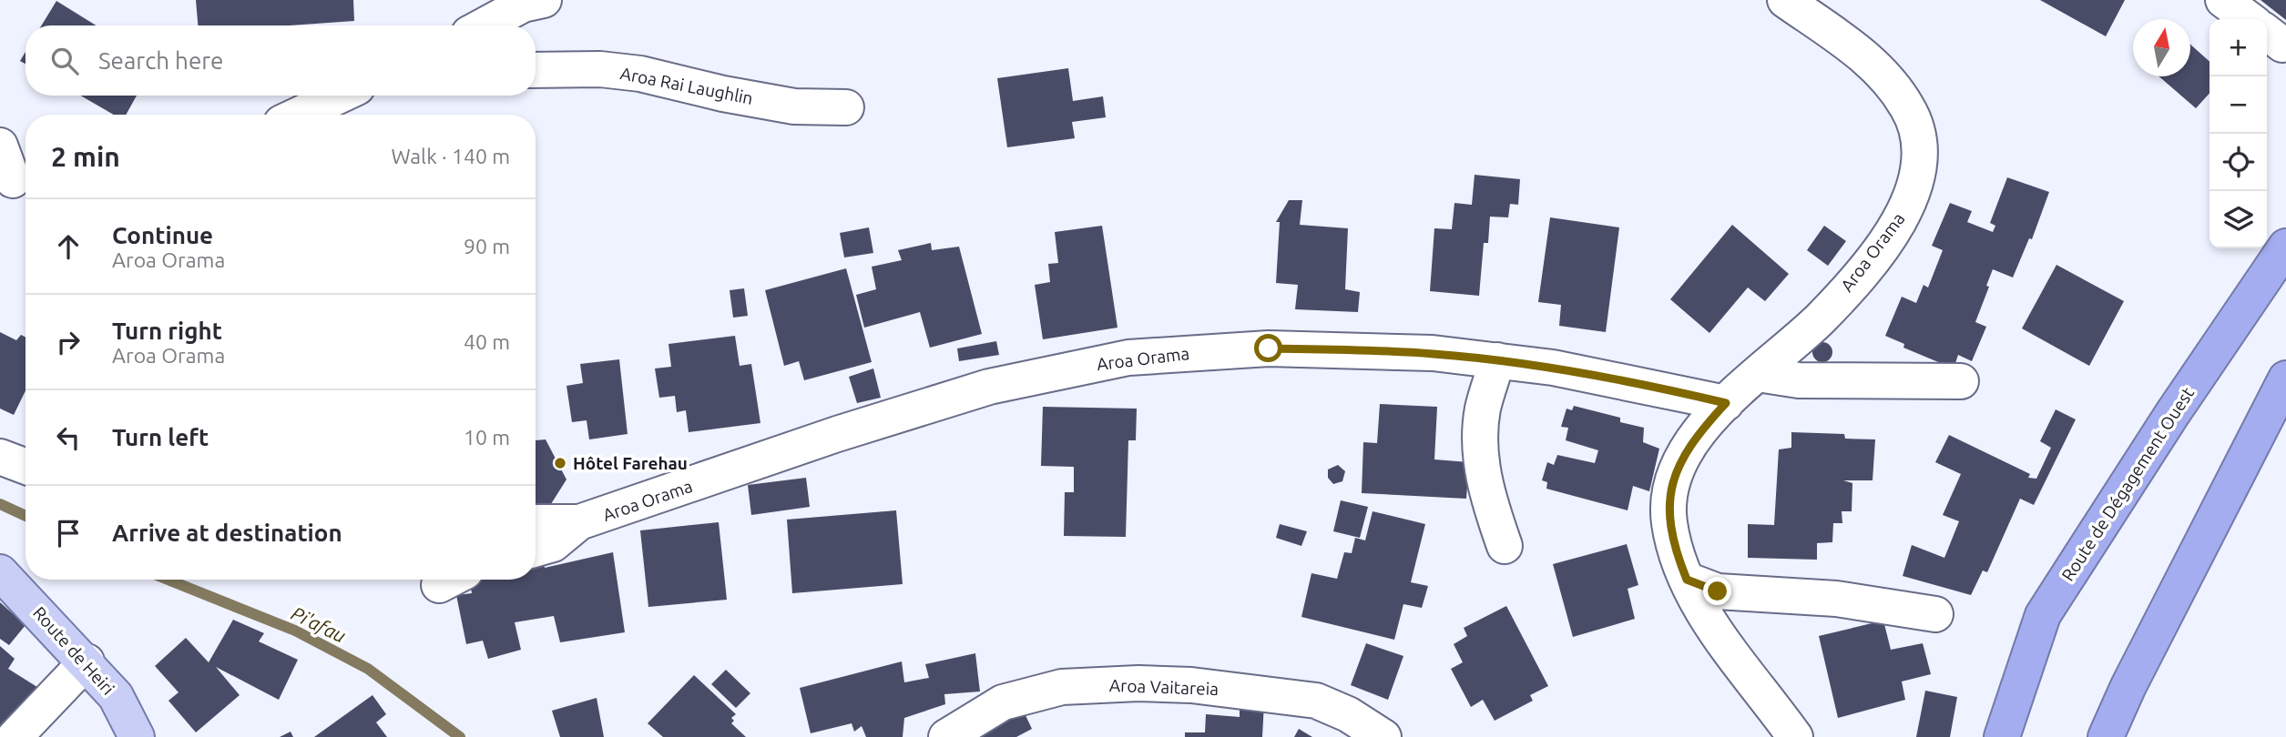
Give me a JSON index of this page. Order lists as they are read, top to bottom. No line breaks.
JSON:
{"streets":{"highway":["Route de Dégagement Ouest"],"main road":["Route de Heiri"],"street":["Aroa Rai Laughlin","Aroa Orama","Aroa Vaitareia"]},"water":["Pi'afau"],"places":["Hôtel Farehau"],"north":"top","page":{"map_buttons":["+","−"],"search":"Search here","heading":["2 min","Walk · 140 m"],"list":[["Continue","Aroa Orama","90 m"],["Turn right","Aroa Orama","40 m"],["Turn left","10 m"],"Arrive at destination"]}}
